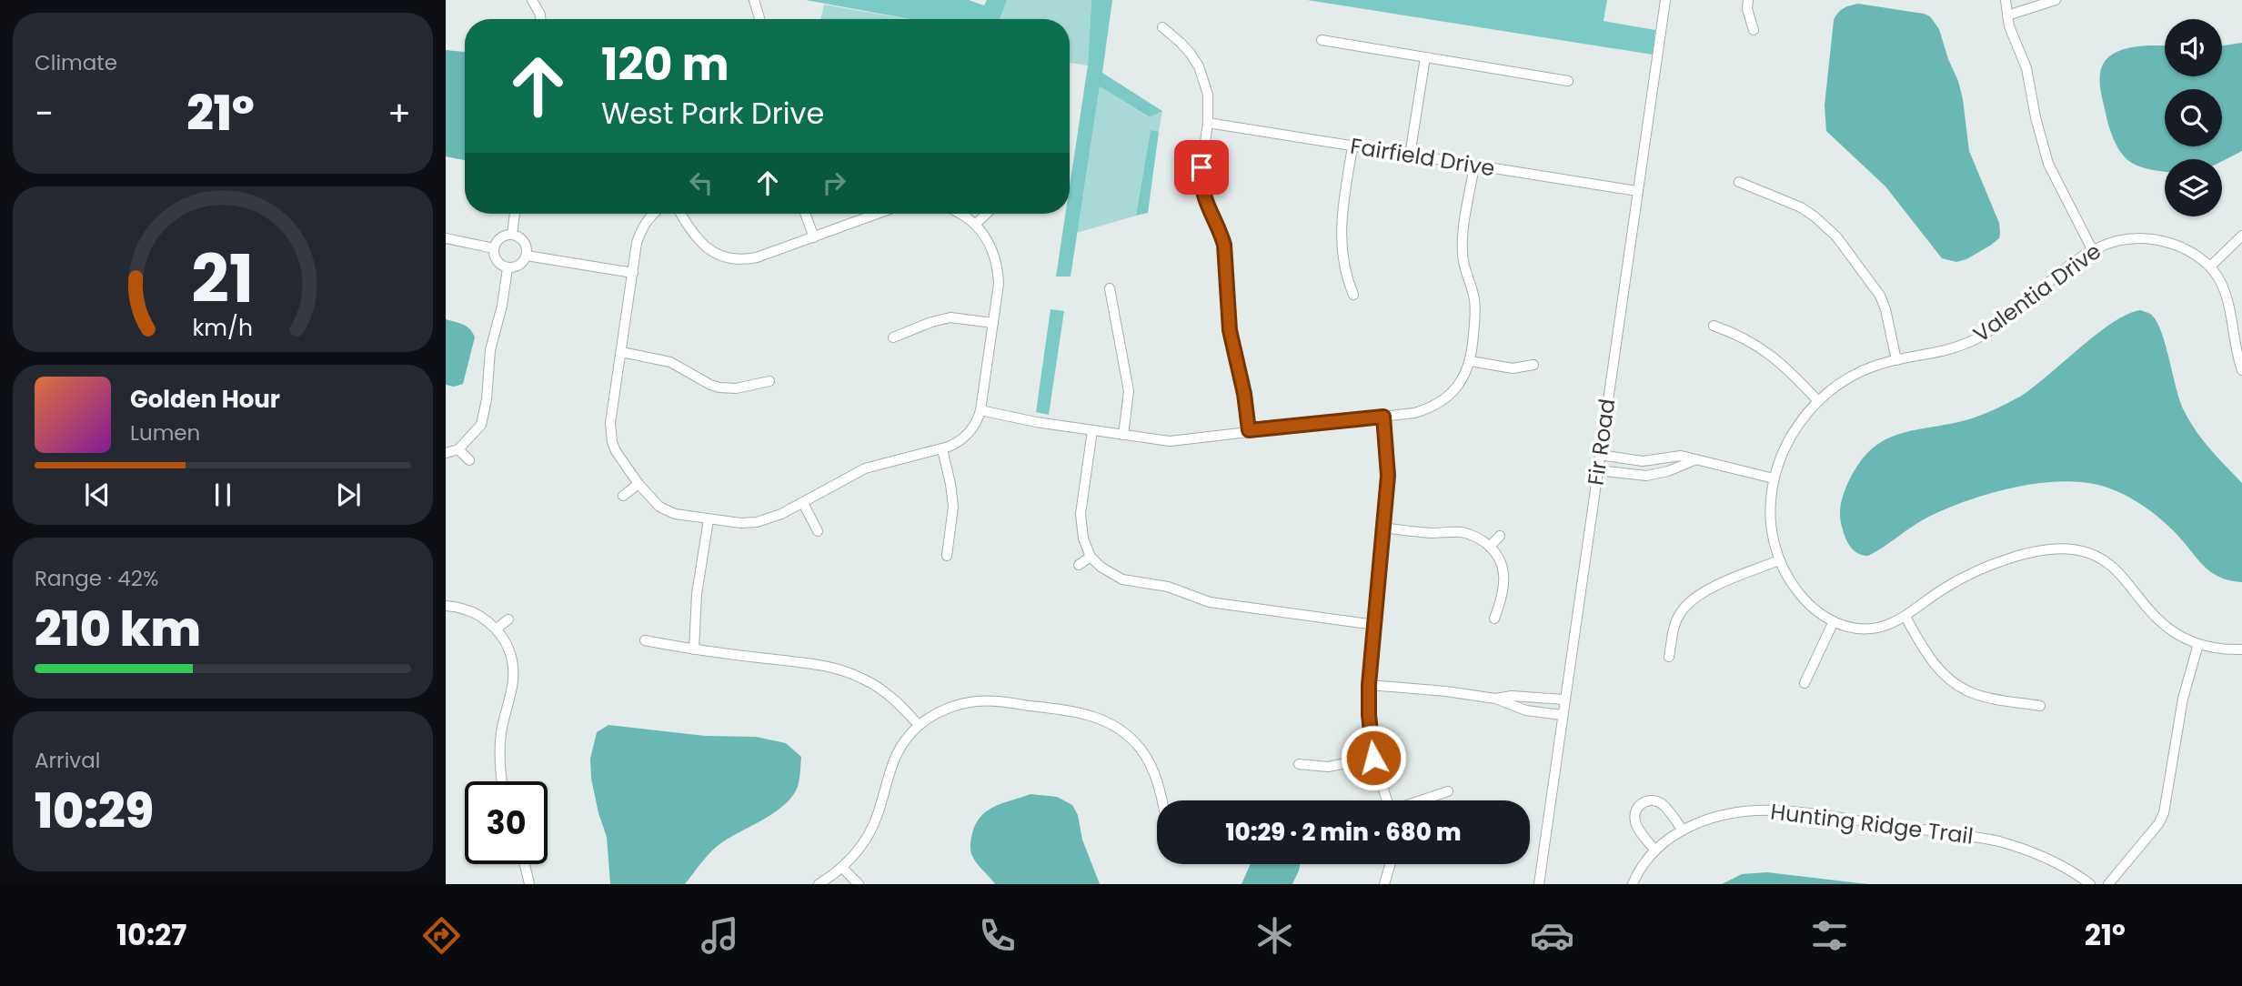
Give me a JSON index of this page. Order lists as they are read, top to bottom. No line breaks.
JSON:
{"streets":{"street":["Fairfield Drive","Valentia Drive","Fir Road","Hunting Ridge Trail"]},"crossings":[["Fairfield Drive","Fir Road"]],"page":{"tile":["Climate",["Range · 42%","210 km"],["Arrival","10:29"]],"turn":["120 m","West Park Drive"],"heat":["−","21°","+"],"song":["Golden Hour","Lumen"],"limit":"30","trip":"10:29 · 2 min · 680 m","tabs":["10:27","21°"],"gauge":["21","km/h"]}}
